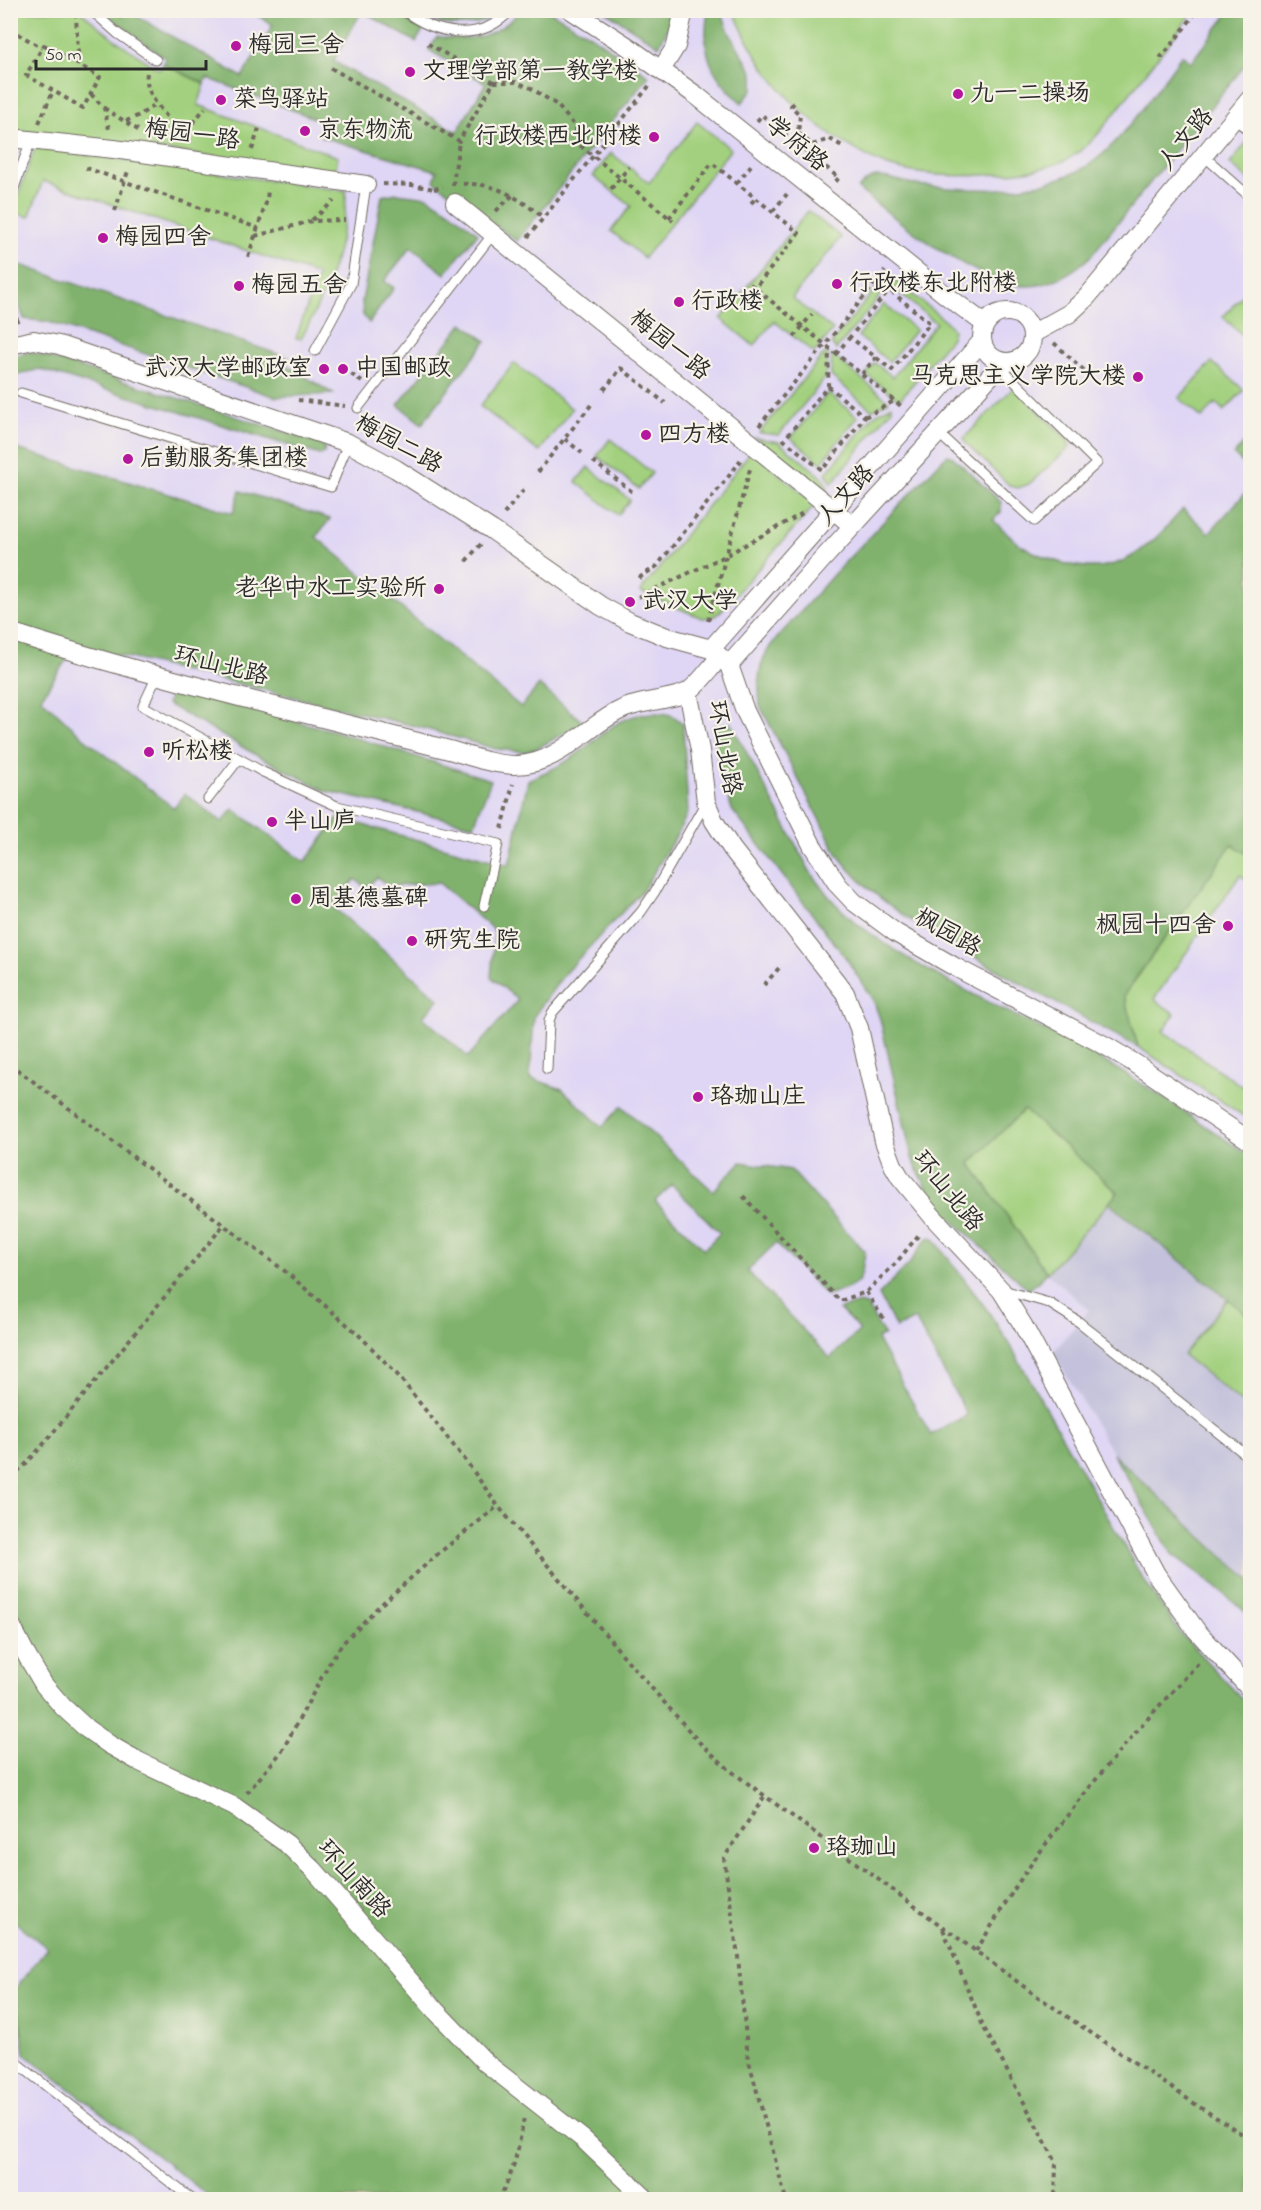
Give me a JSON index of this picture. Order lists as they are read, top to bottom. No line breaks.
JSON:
{"streets":{"street":["梅园一路","人文路","学府路","梅园二路","环山北路","枫园路","环山南路"]},"crossings":[["梅园一路","人文路"],["人文路","学府路"],["人文路","梅园二路"],["人文路","环山北路"],["人文路","枫园路"],["梅园二路","环山北路"],["梅园二路","枫园路"],["环山北路","枫园路"]],"places":["梅园三舍","文理学部第一教学楼","九一二操场","菜鸟驿站","京东物流","行政楼西北附楼","梅园四舍","行政楼东北附楼","梅园五舍","行政楼","武汉大学邮政室","中国邮政","马克思主义学院大楼","四方楼","后勤服务集团楼","老华中水工实验所","武汉大学","听松楼","半山庐","周基德墓碑","枫园十四舍","研究生院","珞珈山庄","珞珈山"],"scale_bar":"50 m"}
